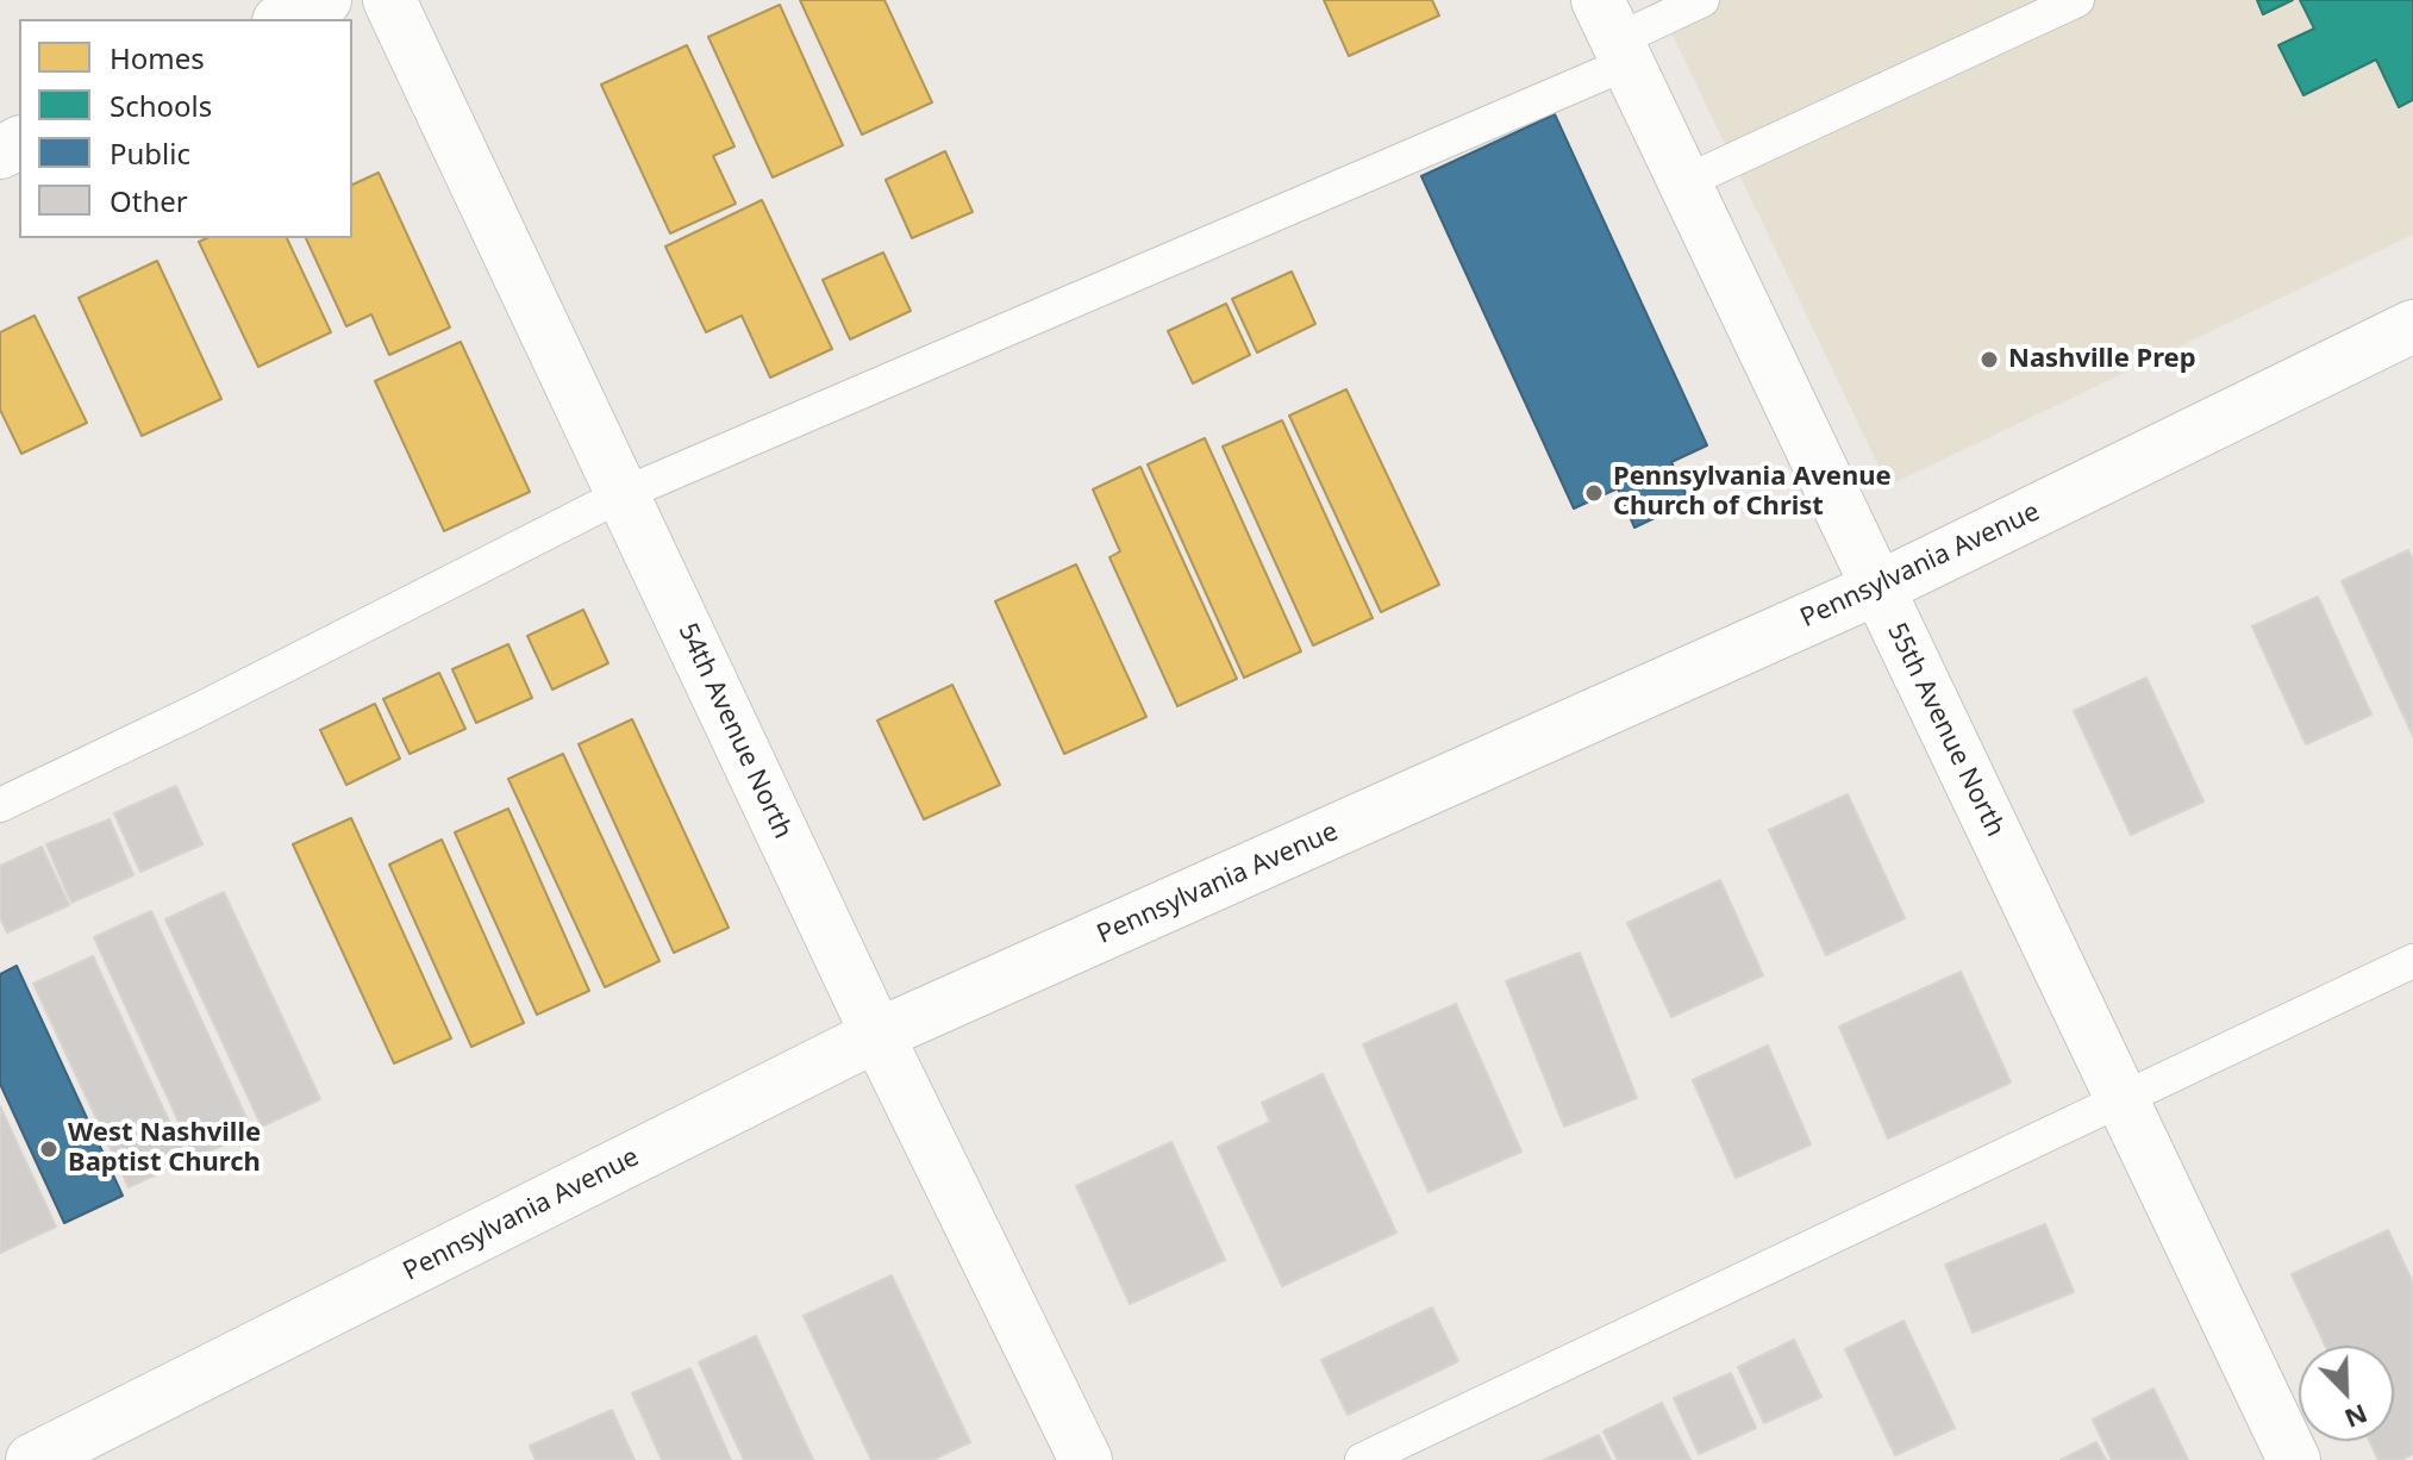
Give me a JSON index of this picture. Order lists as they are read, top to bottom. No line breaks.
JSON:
{"streets":{"street":["Pennsylvania Avenue","55th Avenue North","54th Avenue North"]},"crossings":[["Pennsylvania Avenue","55th Avenue North"],["Pennsylvania Avenue","54th Avenue North"]],"places":["Nashville Prep","Pennsylvania Avenue Church of Christ","West Nashville Baptist Church"],"legend":["Homes","Schools","Public","Other"],"north":"bottom right"}
